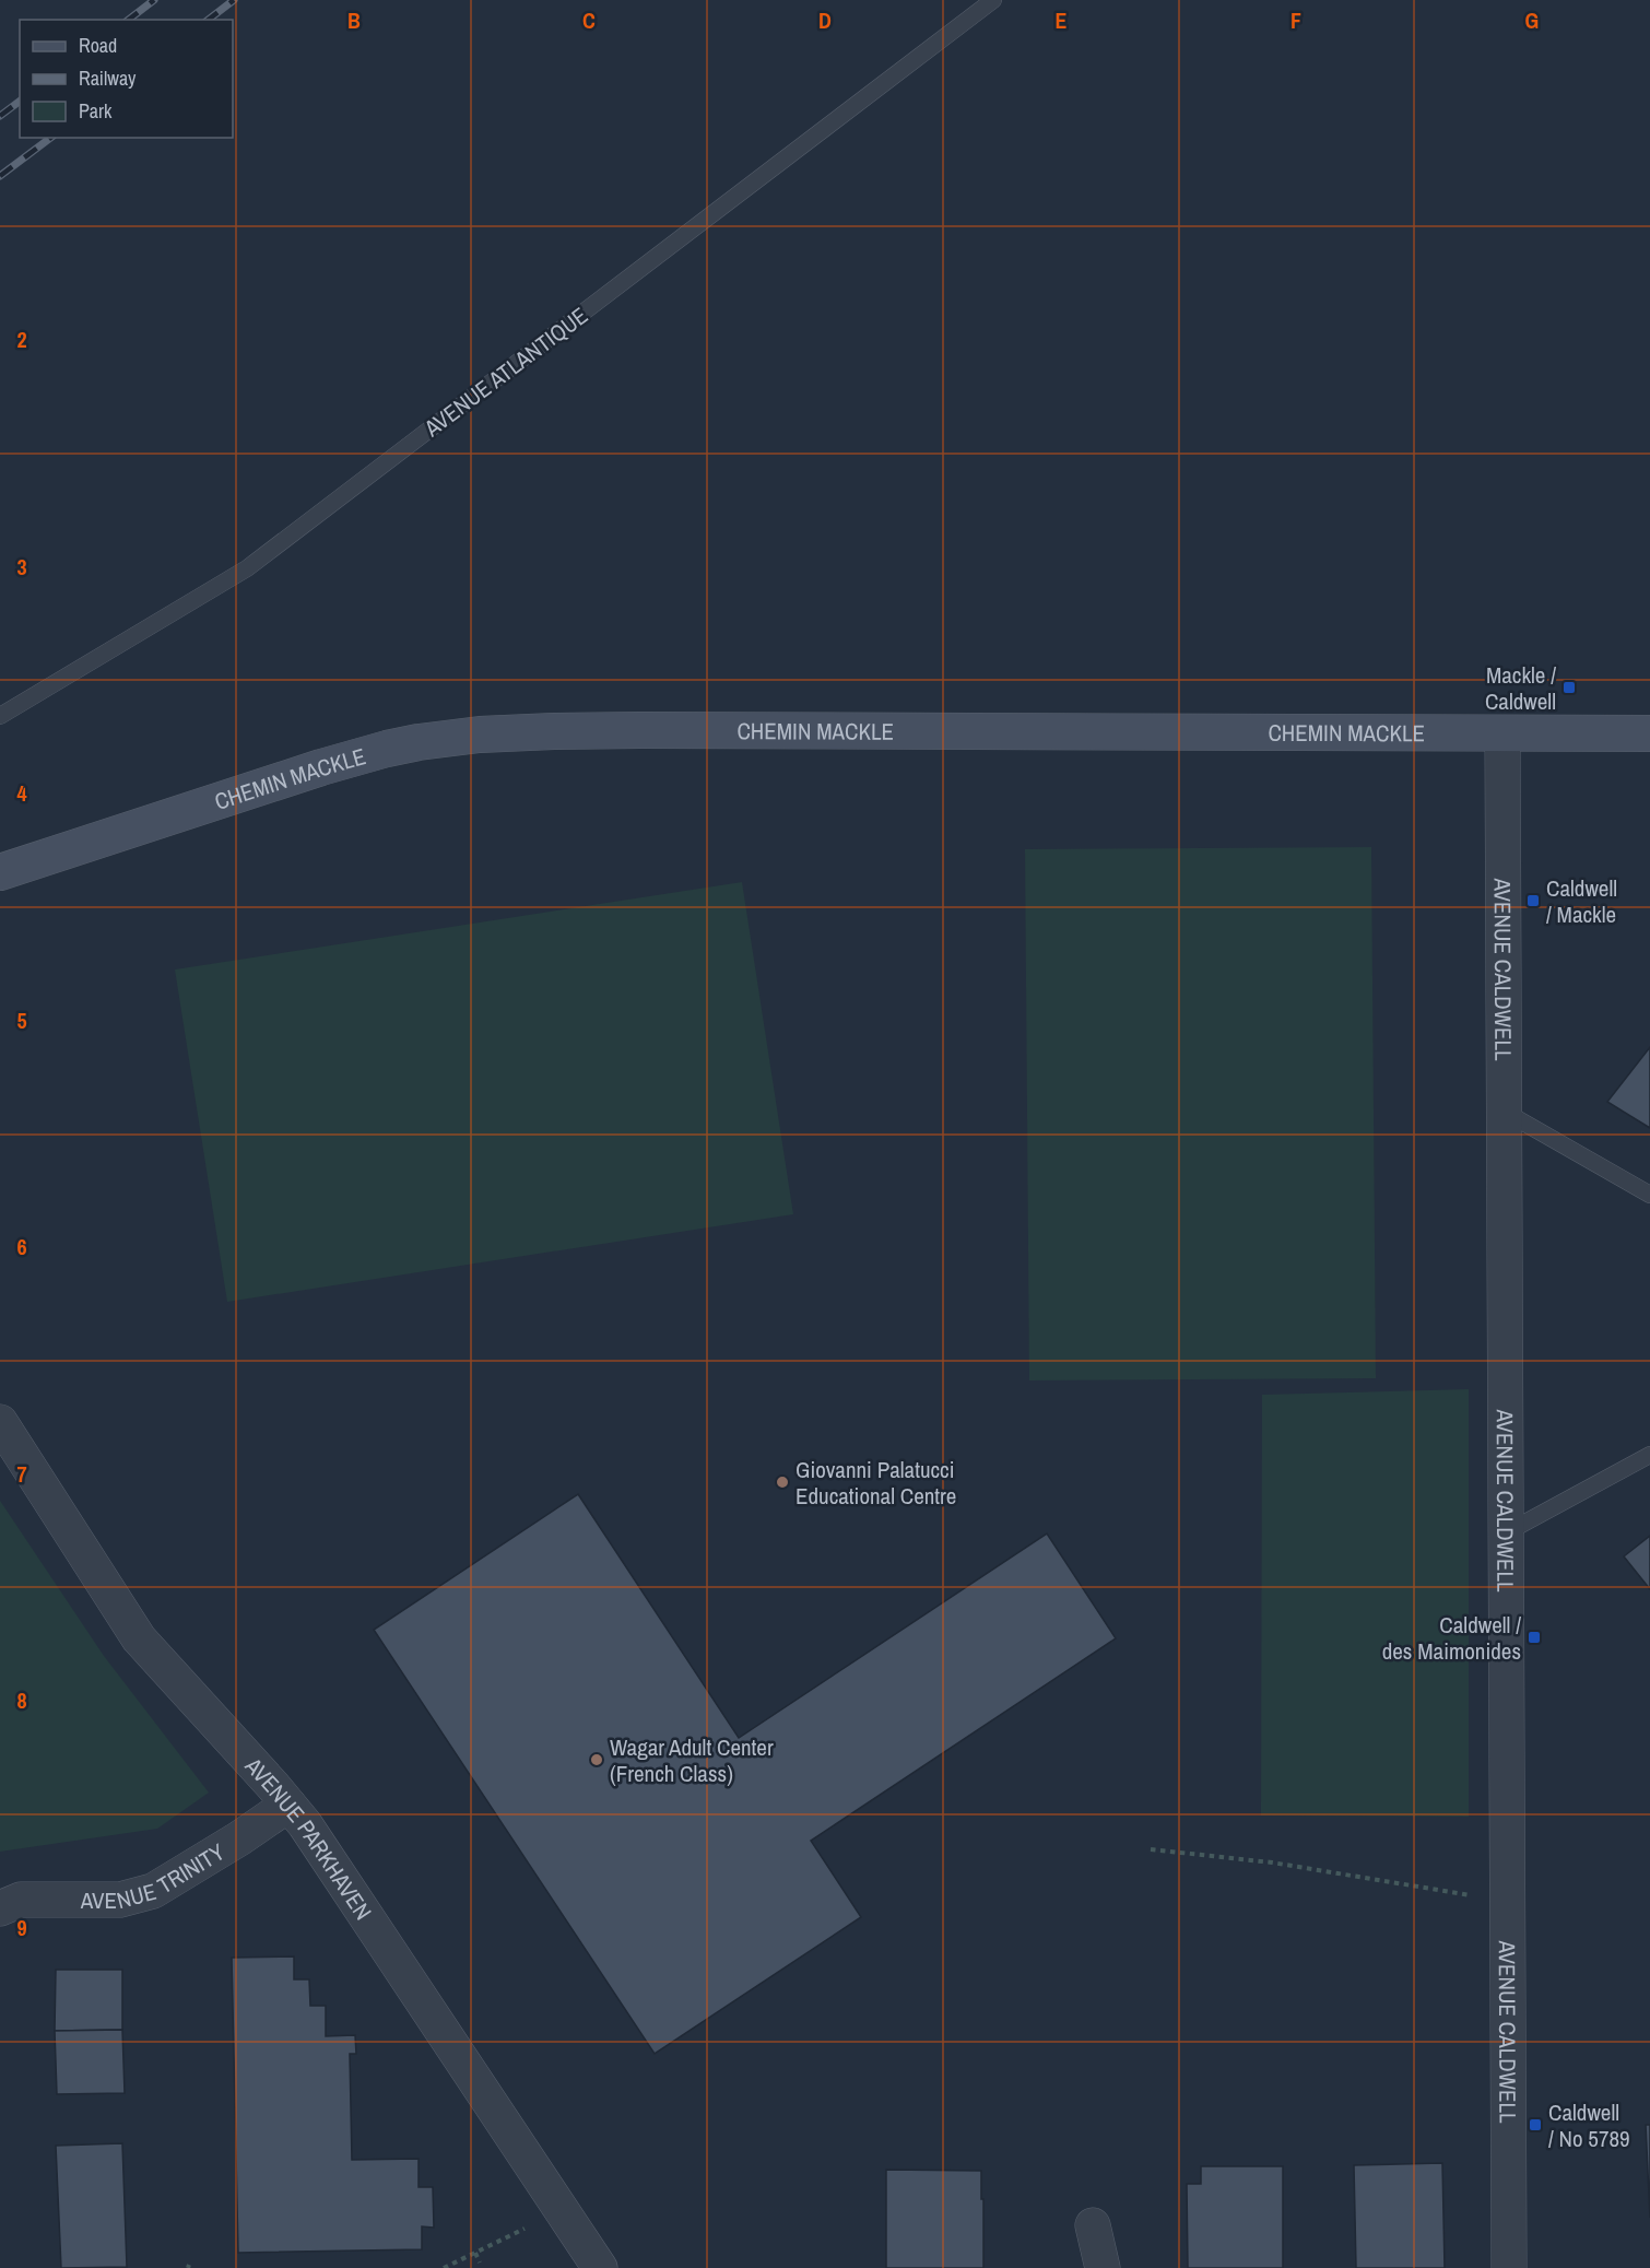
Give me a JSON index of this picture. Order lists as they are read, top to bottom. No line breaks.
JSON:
{"streets":{"street":["CHEMIN MACKLE","AVENUE CALDWELL","AVENUE PARKHAVEN","AVENUE TRINITY"],"lane":["AVENUE ATLANTIQUE"]},"crossings":[["CHEMIN MACKLE","AVENUE CALDWELL"],["AVENUE PARKHAVEN","AVENUE TRINITY"]],"places":{"transit":["Mackle / Caldwell","Caldwell / Mackle","Caldwell / des Maimonides","Caldwell / No 5789"],"other":["Giovanni Palatucci Educational Centre","Wagar Adult Center (French Class)"]},"legend":["Road","Railway","Park"],"grid":{"columns":["B","C","D","E","F","G"],"rows":["2","3","4","5","6","7","8","9"]}}
